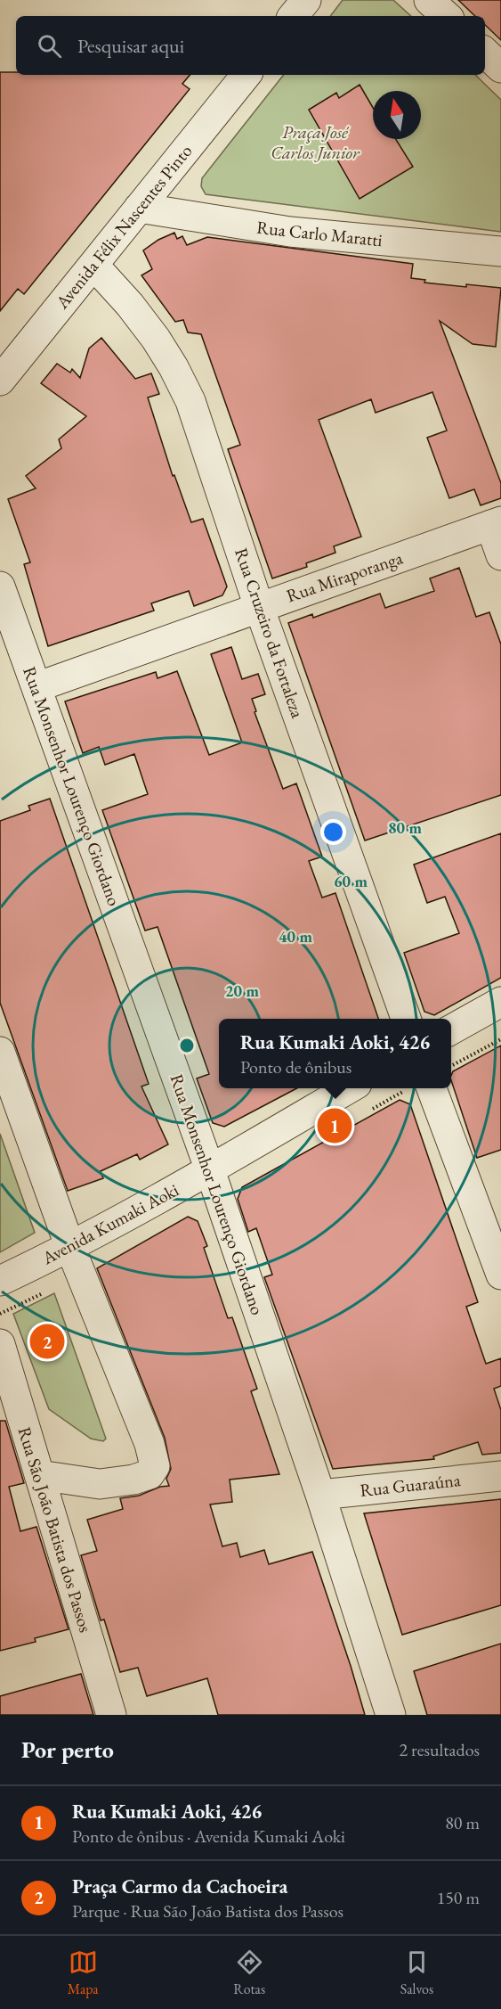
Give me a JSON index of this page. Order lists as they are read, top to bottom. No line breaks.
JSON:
{"streets":{"street":["Avenida Félix Nascentes Pinto","Rua Carlo Maratti","Rua Miraporanga","Rua Cruzeiro da Fortaleza","Rua Monsenhor Lourenço Giordano","Avenida Kumaki Aoki","Rua Guaraúna","Rua São João Batista dos Passos"]},"crossings":[["Avenida Félix Nascentes Pinto","Rua Carlo Maratti"],["Avenida Félix Nascentes Pinto","Rua Cruzeiro da Fortaleza"],["Rua Miraporanga","Rua Cruzeiro da Fortaleza"],["Rua Miraporanga","Rua Monsenhor Lourenço Giordano"],["Rua Monsenhor Lourenço Giordano","Avenida Kumaki Aoki"],["Rua Monsenhor Lourenço Giordano","Rua Guaraúna"]],"parks":["Praça José Carlos Junior"],"north":"top","page":{"search":"Pesquisar aqui","popup":["Rua Kumaki Aoki, 426","Ponto de ônibus"],"pins":["1","2"],"heading":["Por perto","2 resultados"],"list":[{"mark":"1","name":"Rua Kumaki Aoki, 426","note":"Ponto de ônibus · Avenida Kumaki Aoki","value":"80 m"},{"mark":"2","name":"Praça Carmo da Cachoeira","note":"Parque · Rua São João Batista dos Passos","value":"150 m"}],"nav":["Mapa","Rotas","Salvos"]},"rings":["80 m","60 m","40 m","20 m"]}
